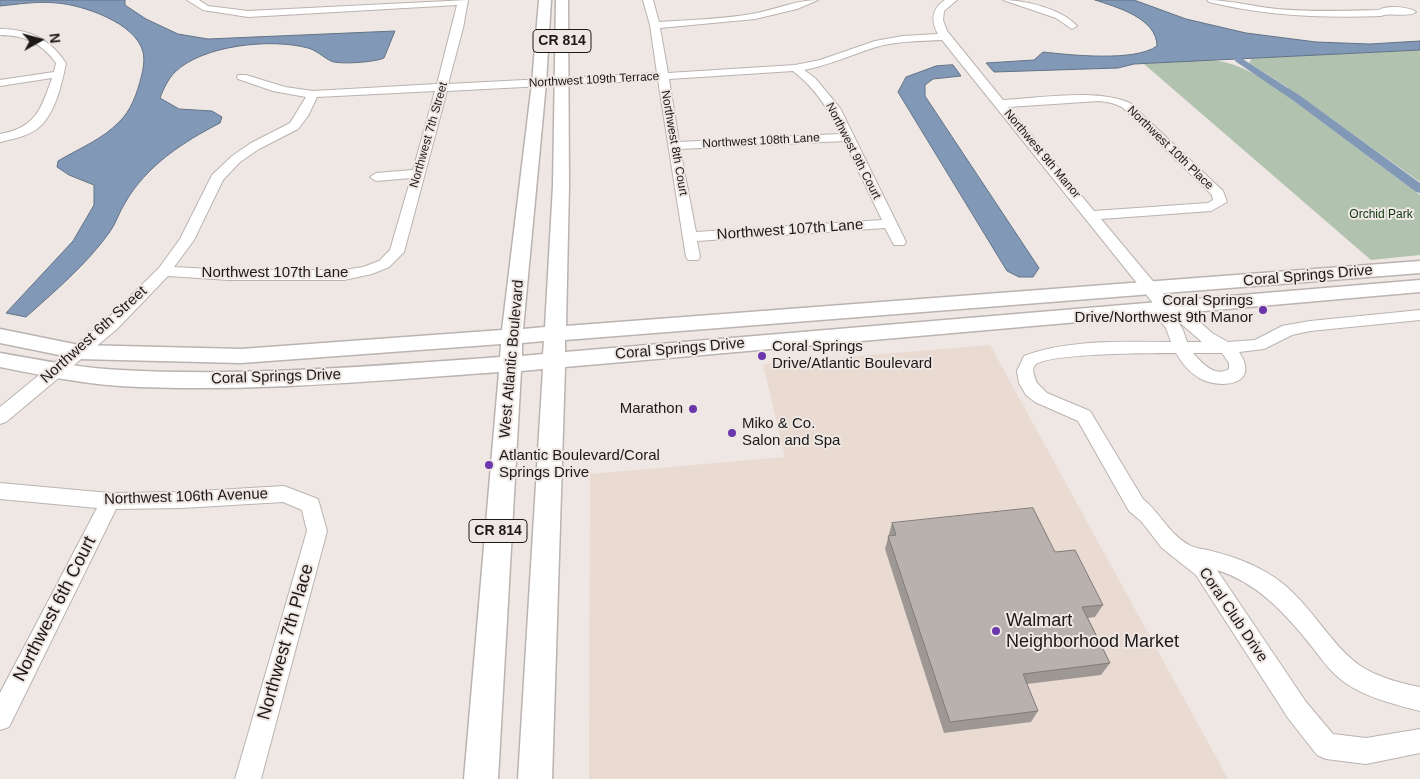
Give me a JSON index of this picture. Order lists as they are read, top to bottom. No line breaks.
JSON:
{"streets":{"main road":["CR 814","Coral Springs Drive","West Atlantic Boulevard"],"street":["Northwest 109th Terrace","Northwest 7th Street","Northwest 108th Lane","Northwest 8th Court","Northwest 10th Place","Northwest 9th Court","Northwest 9th Manor","Northwest 107th Lane","Northwest 6th Street","Northwest 106th Avenue","Northwest 6th Court","Coral Club Drive","Northwest 7th Place"]},"crossings":[["CR 814","Northwest 109th Terrace"],["CR 814","Coral Springs Drive"],["Northwest 109th Terrace","Northwest 7th Street"],["Northwest 109th Terrace","Northwest 8th Court"],["Northwest 109th Terrace","Northwest 9th Court"],["Northwest 109th Terrace","Northwest 9th Manor"],["Northwest 109th Terrace","Northwest 6th Street"],["Northwest 109th Terrace","West Atlantic Boulevard"],["Northwest 7th Street","Northwest 107th Lane"],["Northwest 108th Lane","Northwest 8th Court"],["Northwest 108th Lane","Northwest 9th Court"],["Northwest 8th Court","Northwest 107th Lane"],["Northwest 10th Place","Northwest 9th Manor"],["Northwest 9th Court","Northwest 107th Lane"],["Northwest 9th Manor","Coral Springs Drive"],["Northwest 107th Lane","Northwest 6th Street"],["Coral Springs Drive","Northwest 6th Street"],["Coral Springs Drive","West Atlantic Boulevard"],["Northwest 106th Avenue","Northwest 6th Court"],["Northwest 106th Avenue","Northwest 7th Place"]],"parks":["Orchid Park"],"places":["Coral Springs Drive/Northwest 9th Manor","Coral Springs Drive/Atlantic Boulevard","Marathon","Miko & Co. Salon and Spa","Atlantic Boulevard/Coral Springs Drive","Walmart Neighborhood Market"],"north":"right"}
